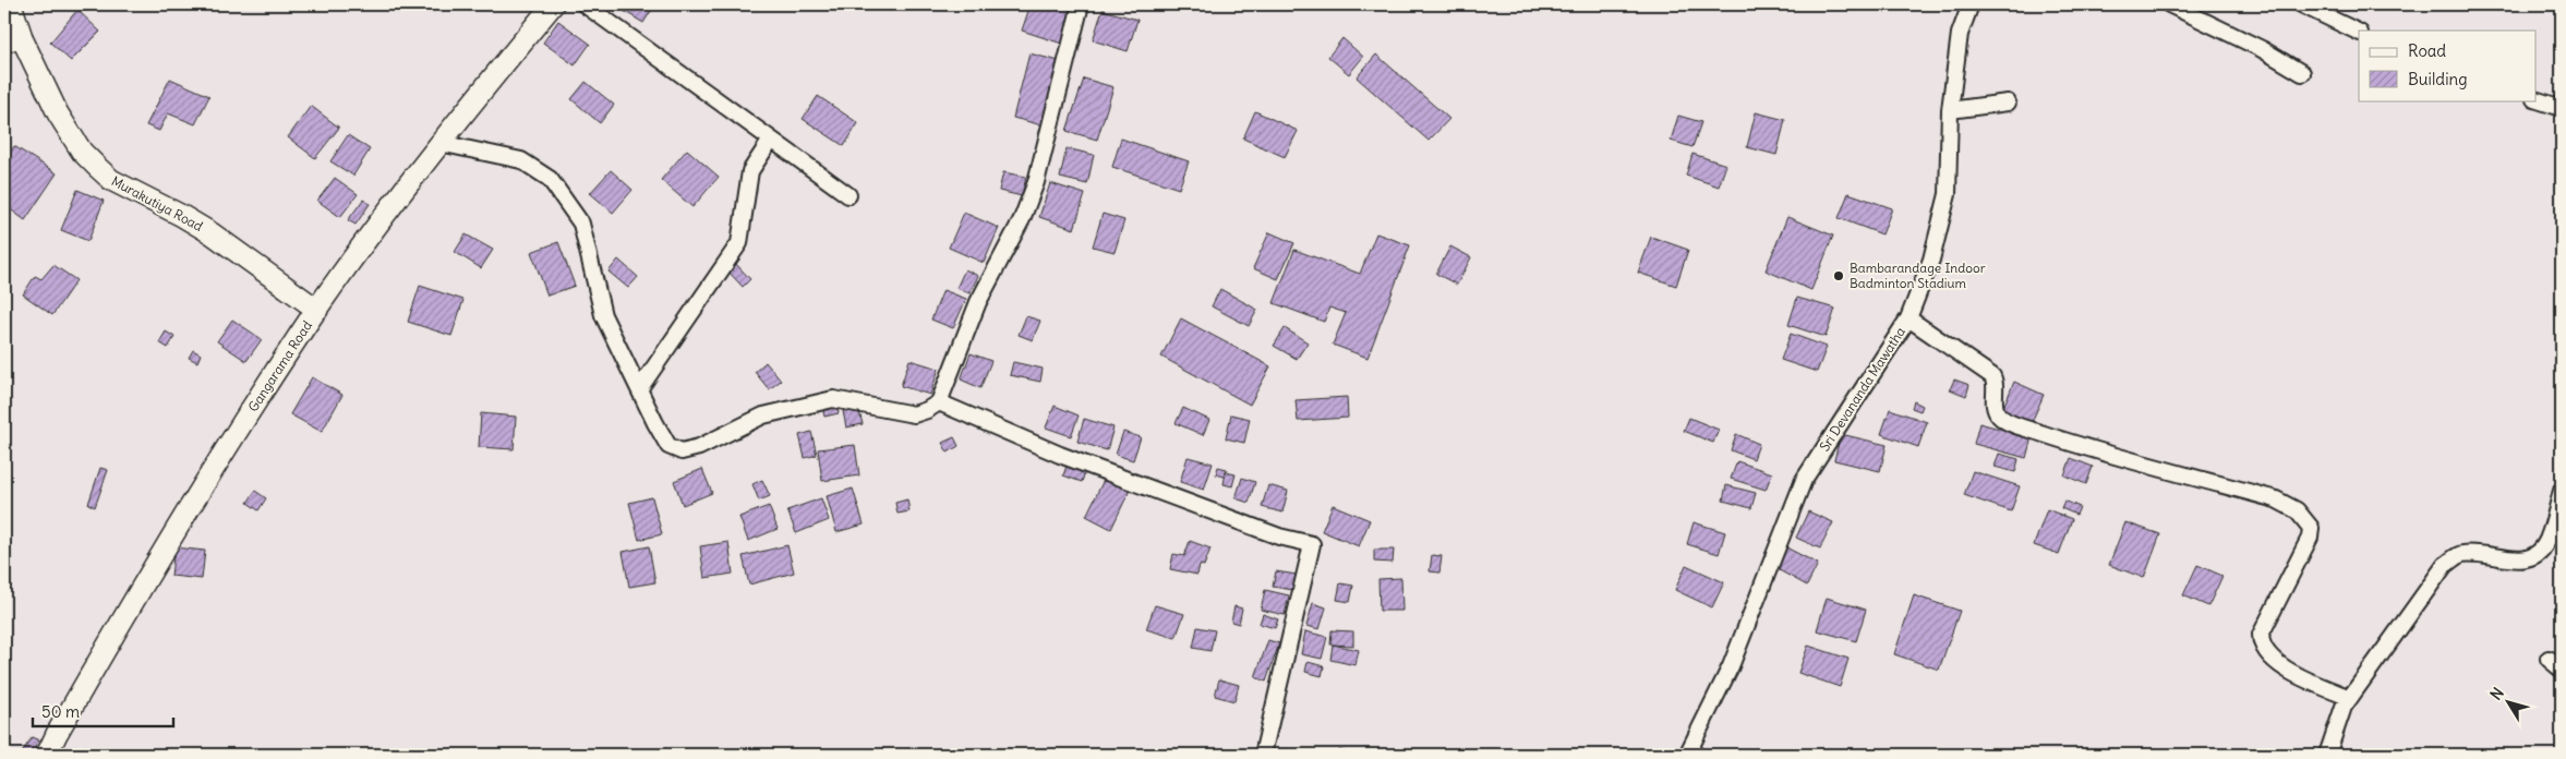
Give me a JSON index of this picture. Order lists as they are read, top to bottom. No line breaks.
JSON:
{"streets":{"street":["Murakutiya Road","Gangarama Road","Sri Devananda Mawatha"]},"crossings":[["Murakutiya Road","Gangarama Road"]],"places":["Bambarandage Indoor Badminton Stadium"],"legend":["Road","Building"],"scale_bar":"50 m","north":"top left"}
